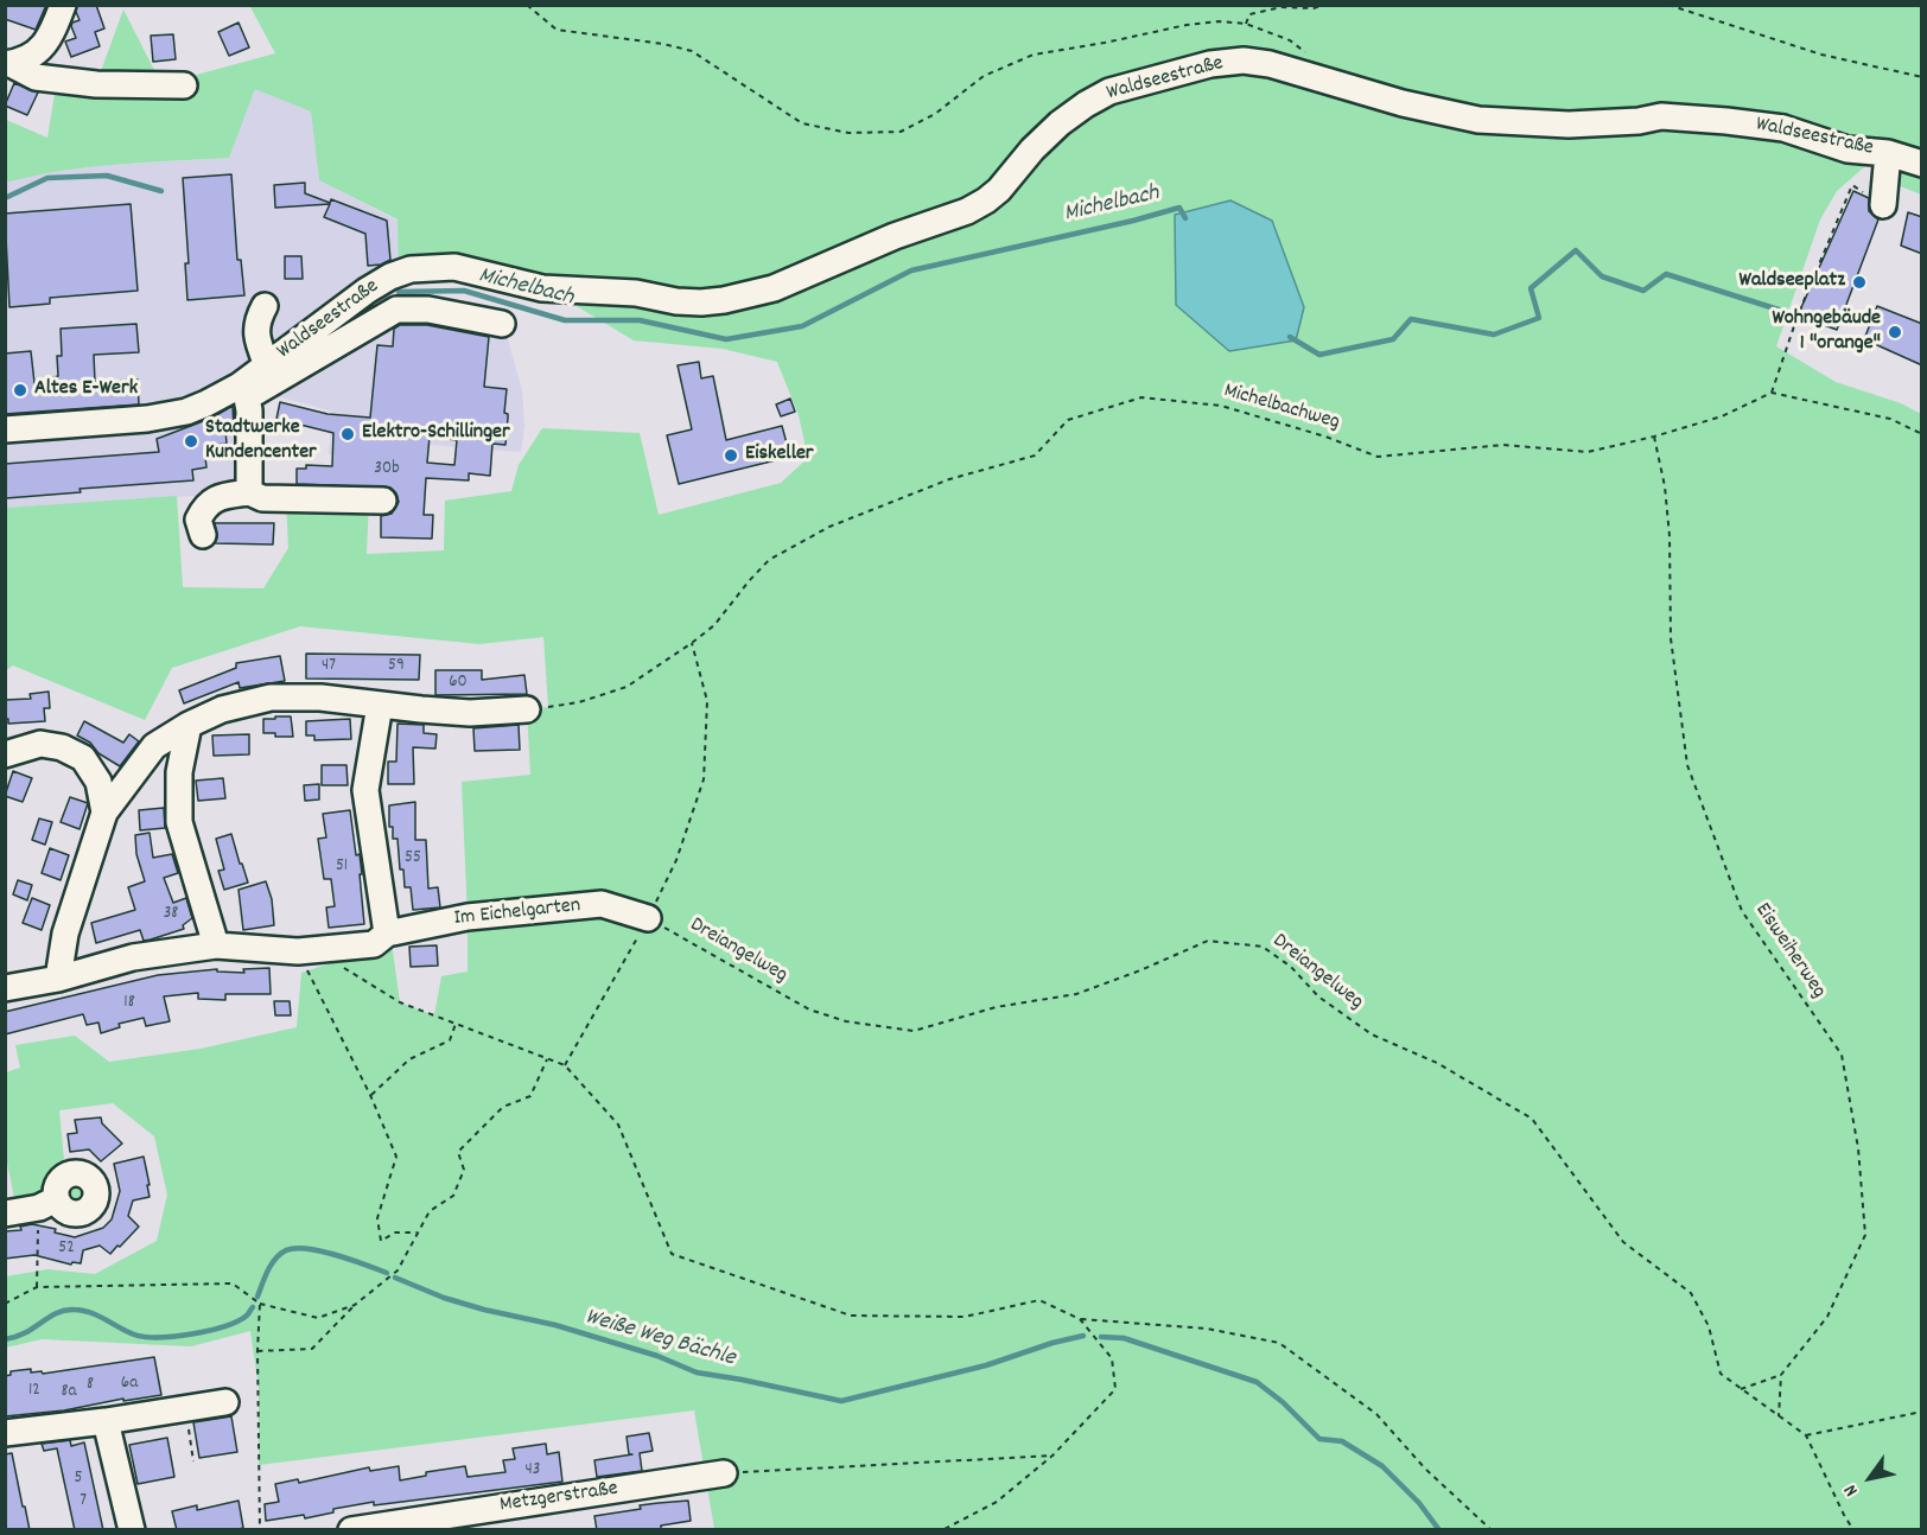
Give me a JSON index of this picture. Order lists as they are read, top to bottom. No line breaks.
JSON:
{"streets":{"street":["Waldseestraße","Im Eichelgarten","Metzgerstraße"],"path":["Michelbachweg","Dreiangelweg","Eisweiherweg"]},"crossings":[["Michelbachweg","Eisweiherweg"],["Im Eichelgarten","Dreiangelweg"]],"water":["Michelbach","Weiße Weg Bächle"],"places":["Waldseeplatz","Wohngebäude 1 \"orange\"","Altes E-Werk","Elektro-Schillinger","Stadtwerke Kundencenter","Eiskeller"],"house_numbers":["30b","47","59","60","55","51","38","18","52","6a","8","12","8a","43","5","7"],"north":"bottom left"}
